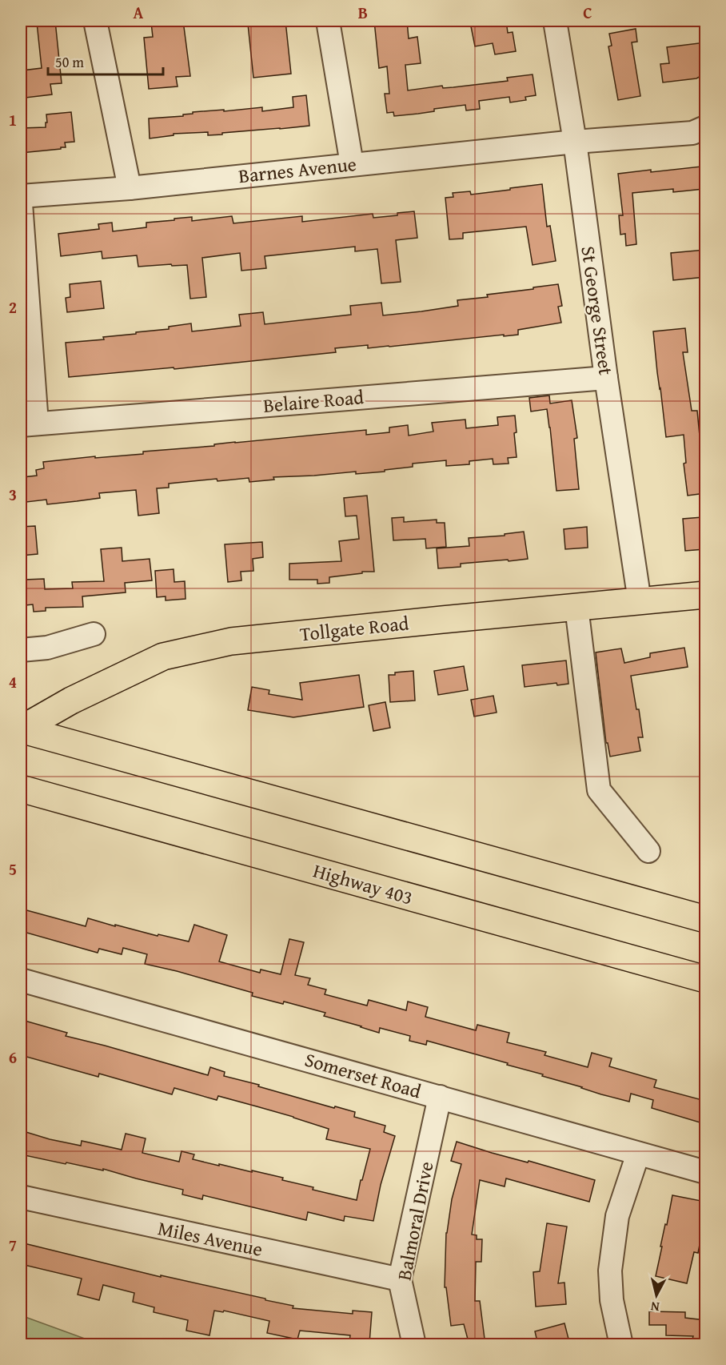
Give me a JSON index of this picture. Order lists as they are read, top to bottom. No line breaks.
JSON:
{"streets":{"main road":["Tollgate Road","Highway 403"],"street":["Barnes Avenue","St George Street","Belaire Road","Somerset Road","Balmoral Drive","Miles Avenue"]},"crossings":[["Barnes Avenue","St George Street"],["St George Street","Belaire Road"],["St George Street","Tollgate Road"],["Somerset Road","Balmoral Drive"],["Balmoral Drive","Miles Avenue"]],"scale_bar":"50 m","north":"bottom","grid":{"columns":["A","B","C"],"rows":["1","2","3","4","5","6","7"]}}
